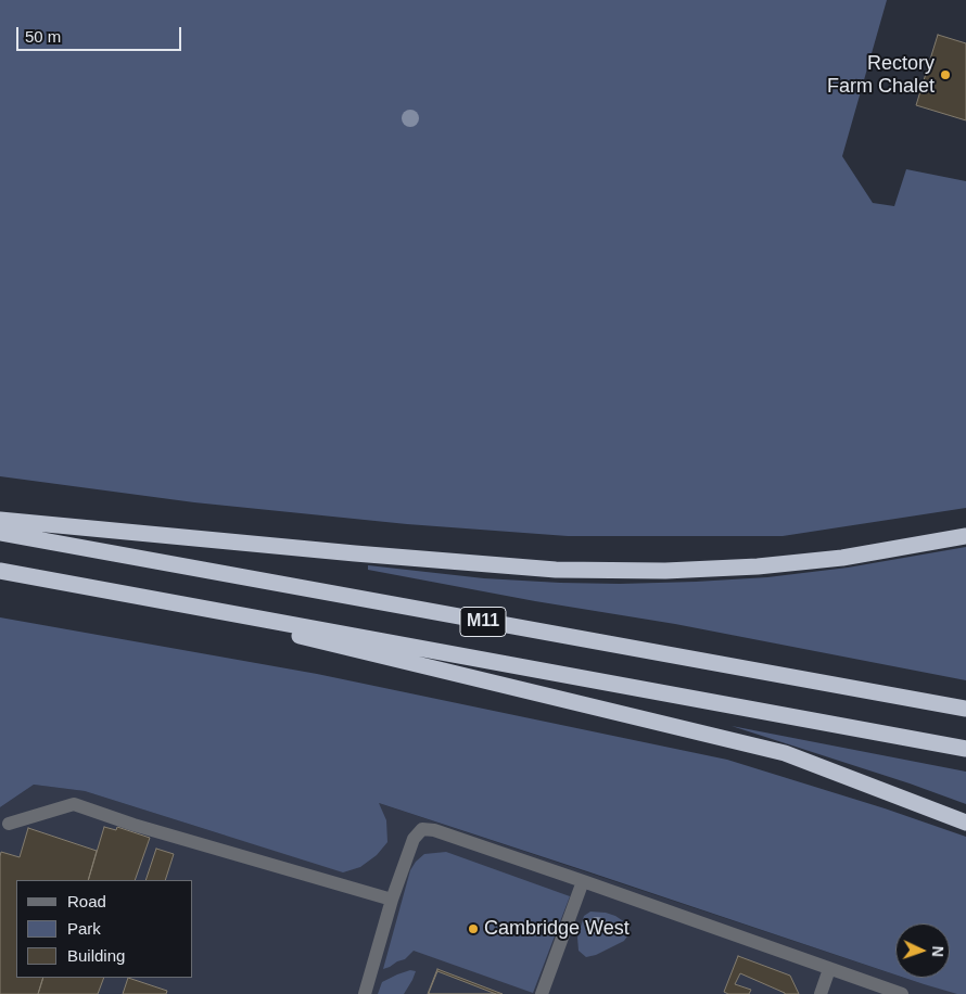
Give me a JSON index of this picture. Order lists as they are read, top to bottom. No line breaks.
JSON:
{"streets":{"highway":["M11"]},"places":["Rectory Farm Chalet","Cambridge West"],"legend":["Road","Park","Building"],"scale_bar":"50 m","north":"right"}
